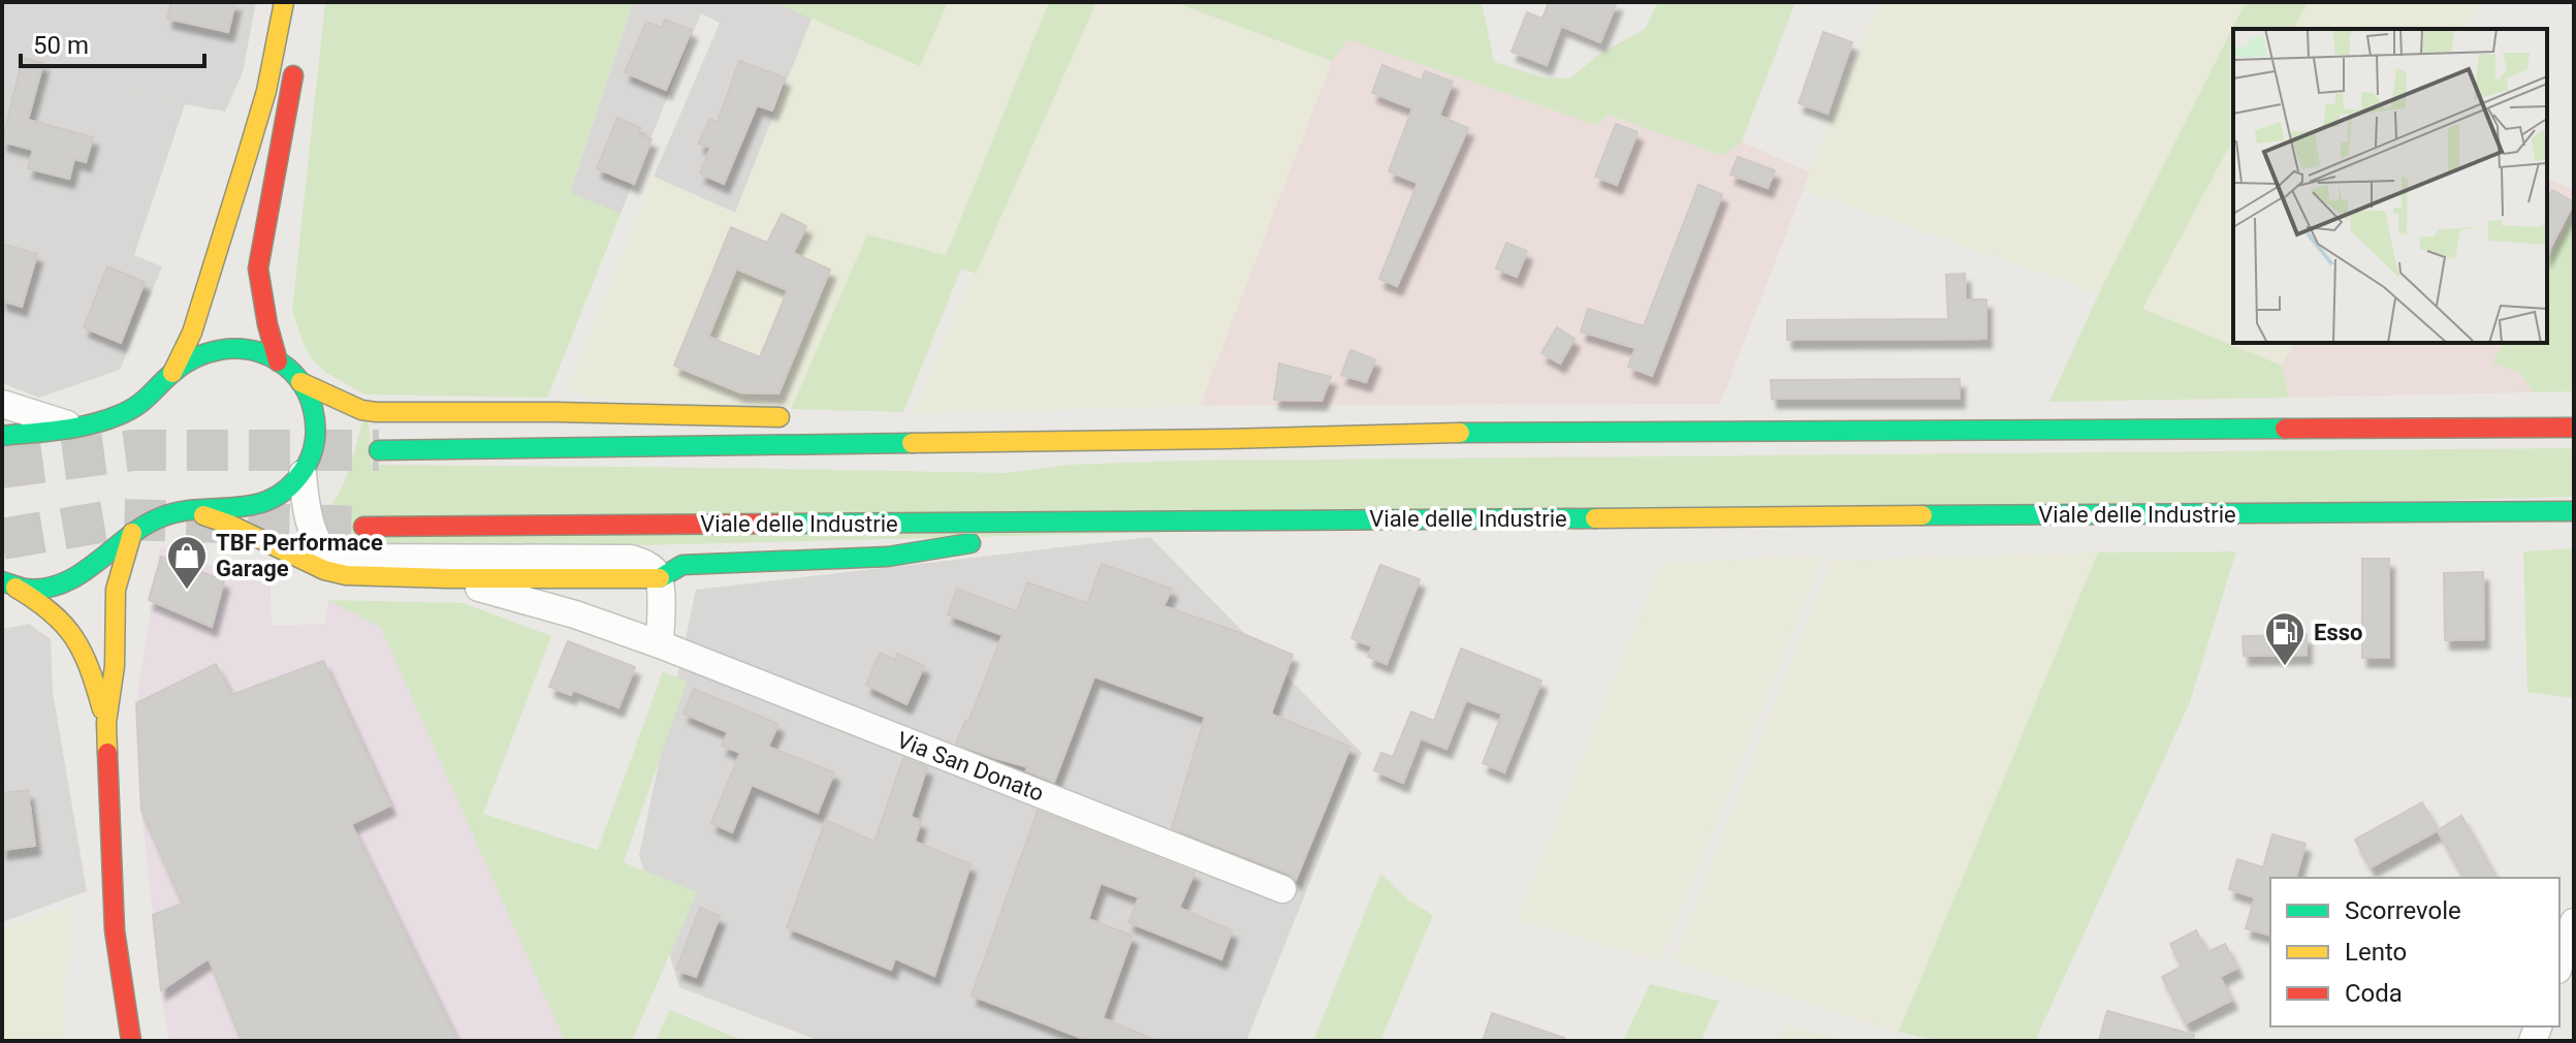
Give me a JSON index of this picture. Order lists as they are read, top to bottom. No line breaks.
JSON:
{"streets":{"main road":["Viale delle Industrie"],"street":["Via San Donato"]},"places":{"shop":["TBF Performace Garage"],"fuel station":["Esso"]},"legend":["Scorrevole","Lento","Coda"],"scale_bar":"50 m"}
